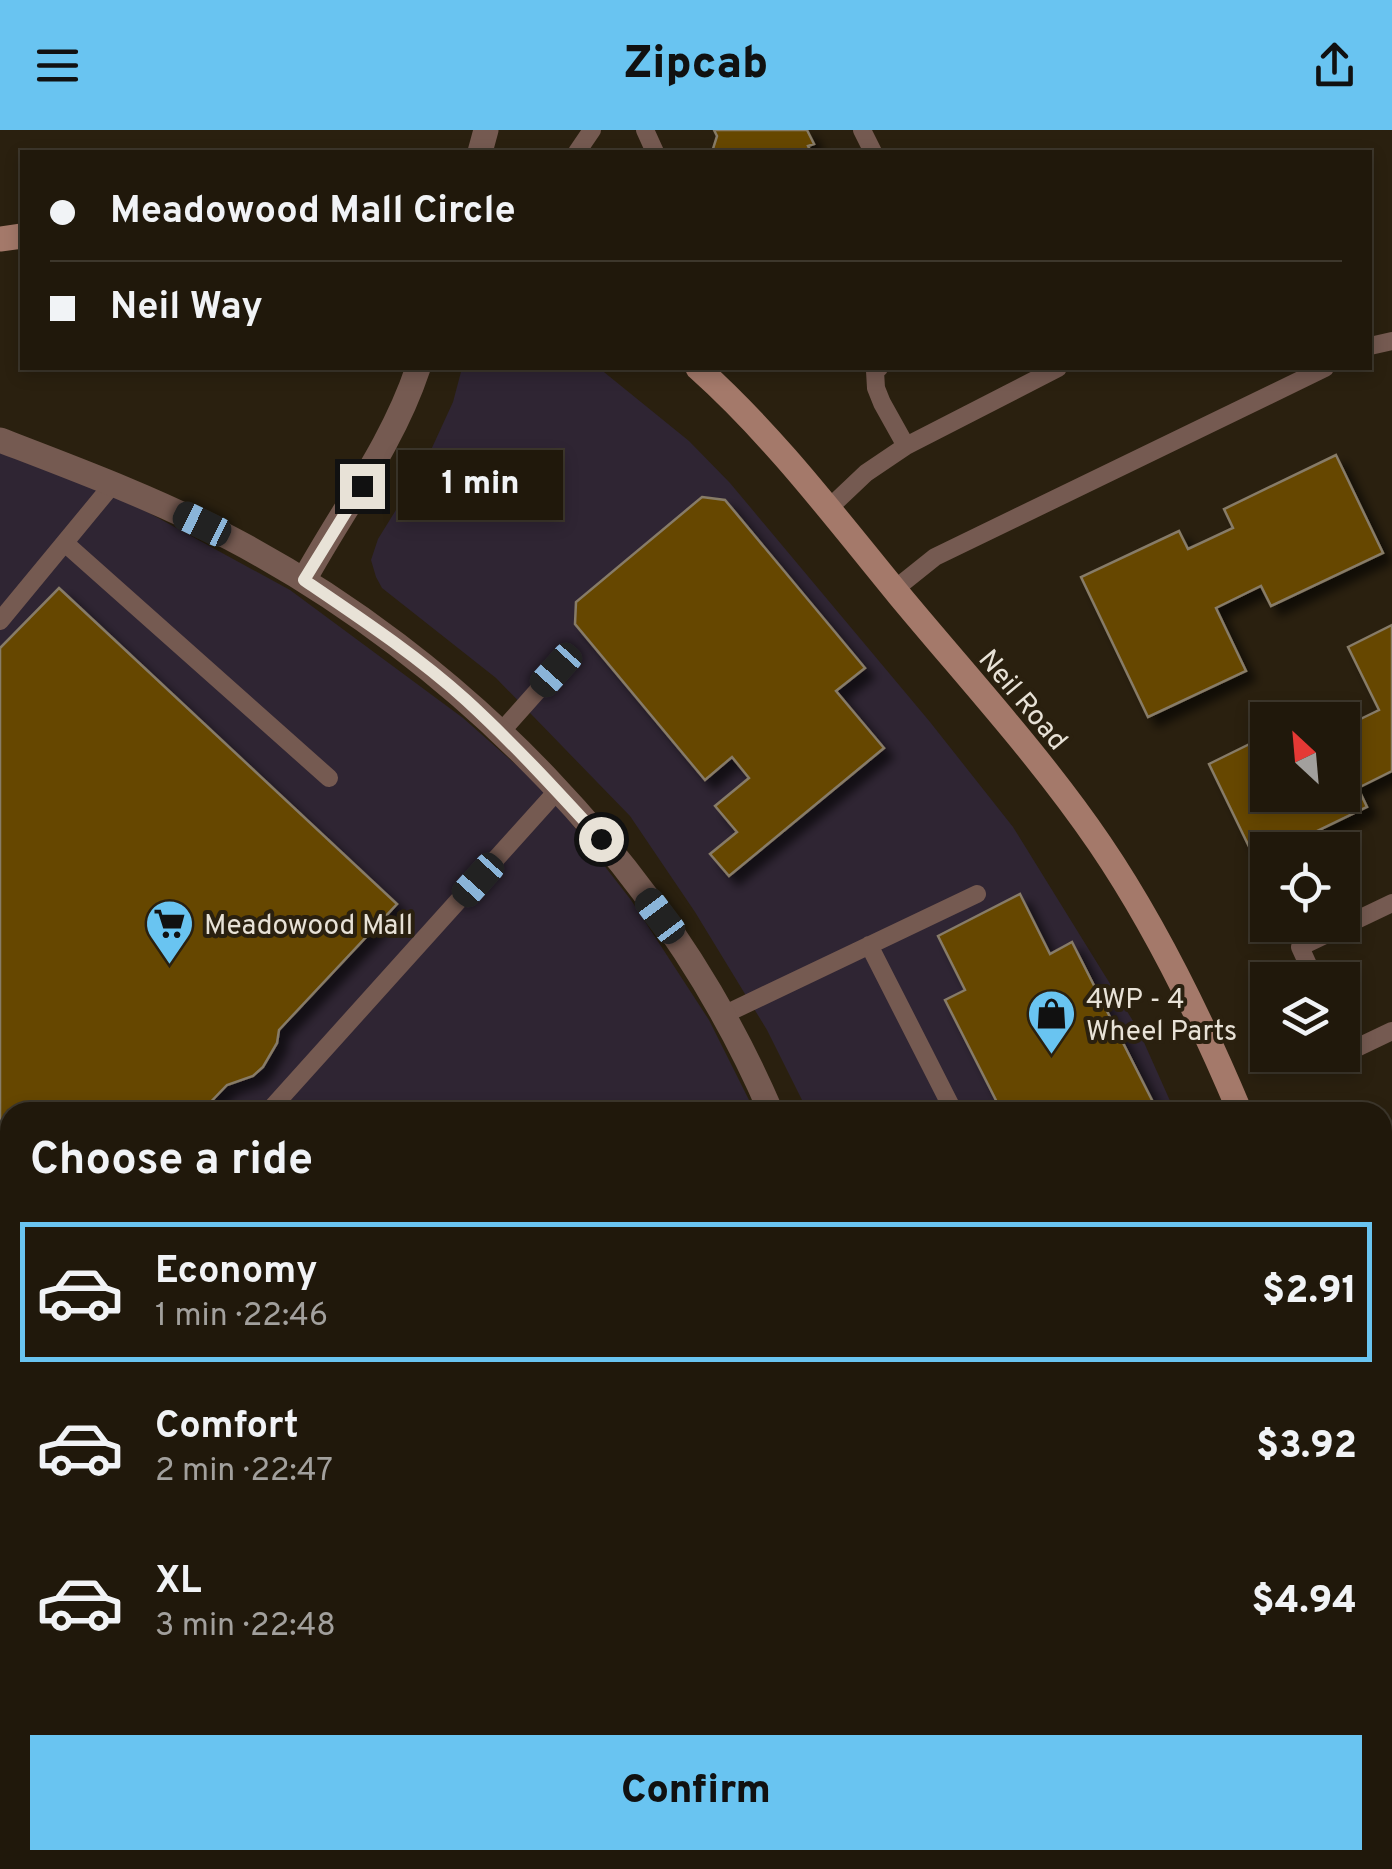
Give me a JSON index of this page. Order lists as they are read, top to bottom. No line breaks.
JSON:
{"streets":{"street":["Neil Road"]},"places":{"supermarket":["Meadowood Mall"],"shop":["4WP - 4 Wheel Parts"]},"north":"top left","page":{"header":"Zipcab","banner":["Meadowood Mall Circle","Neil Way"],"bubble":"1 min","heading":"Choose a ride","list":[{"name":"Economy","note":"1 min · 22:46","value":"$2.91"},{"name":"Comfort","note":"2 min · 22:47","value":"$3.92"},{"name":"XL","note":"3 min · 22:48","value":"$4.94"}],"buttons":"Confirm"}}
